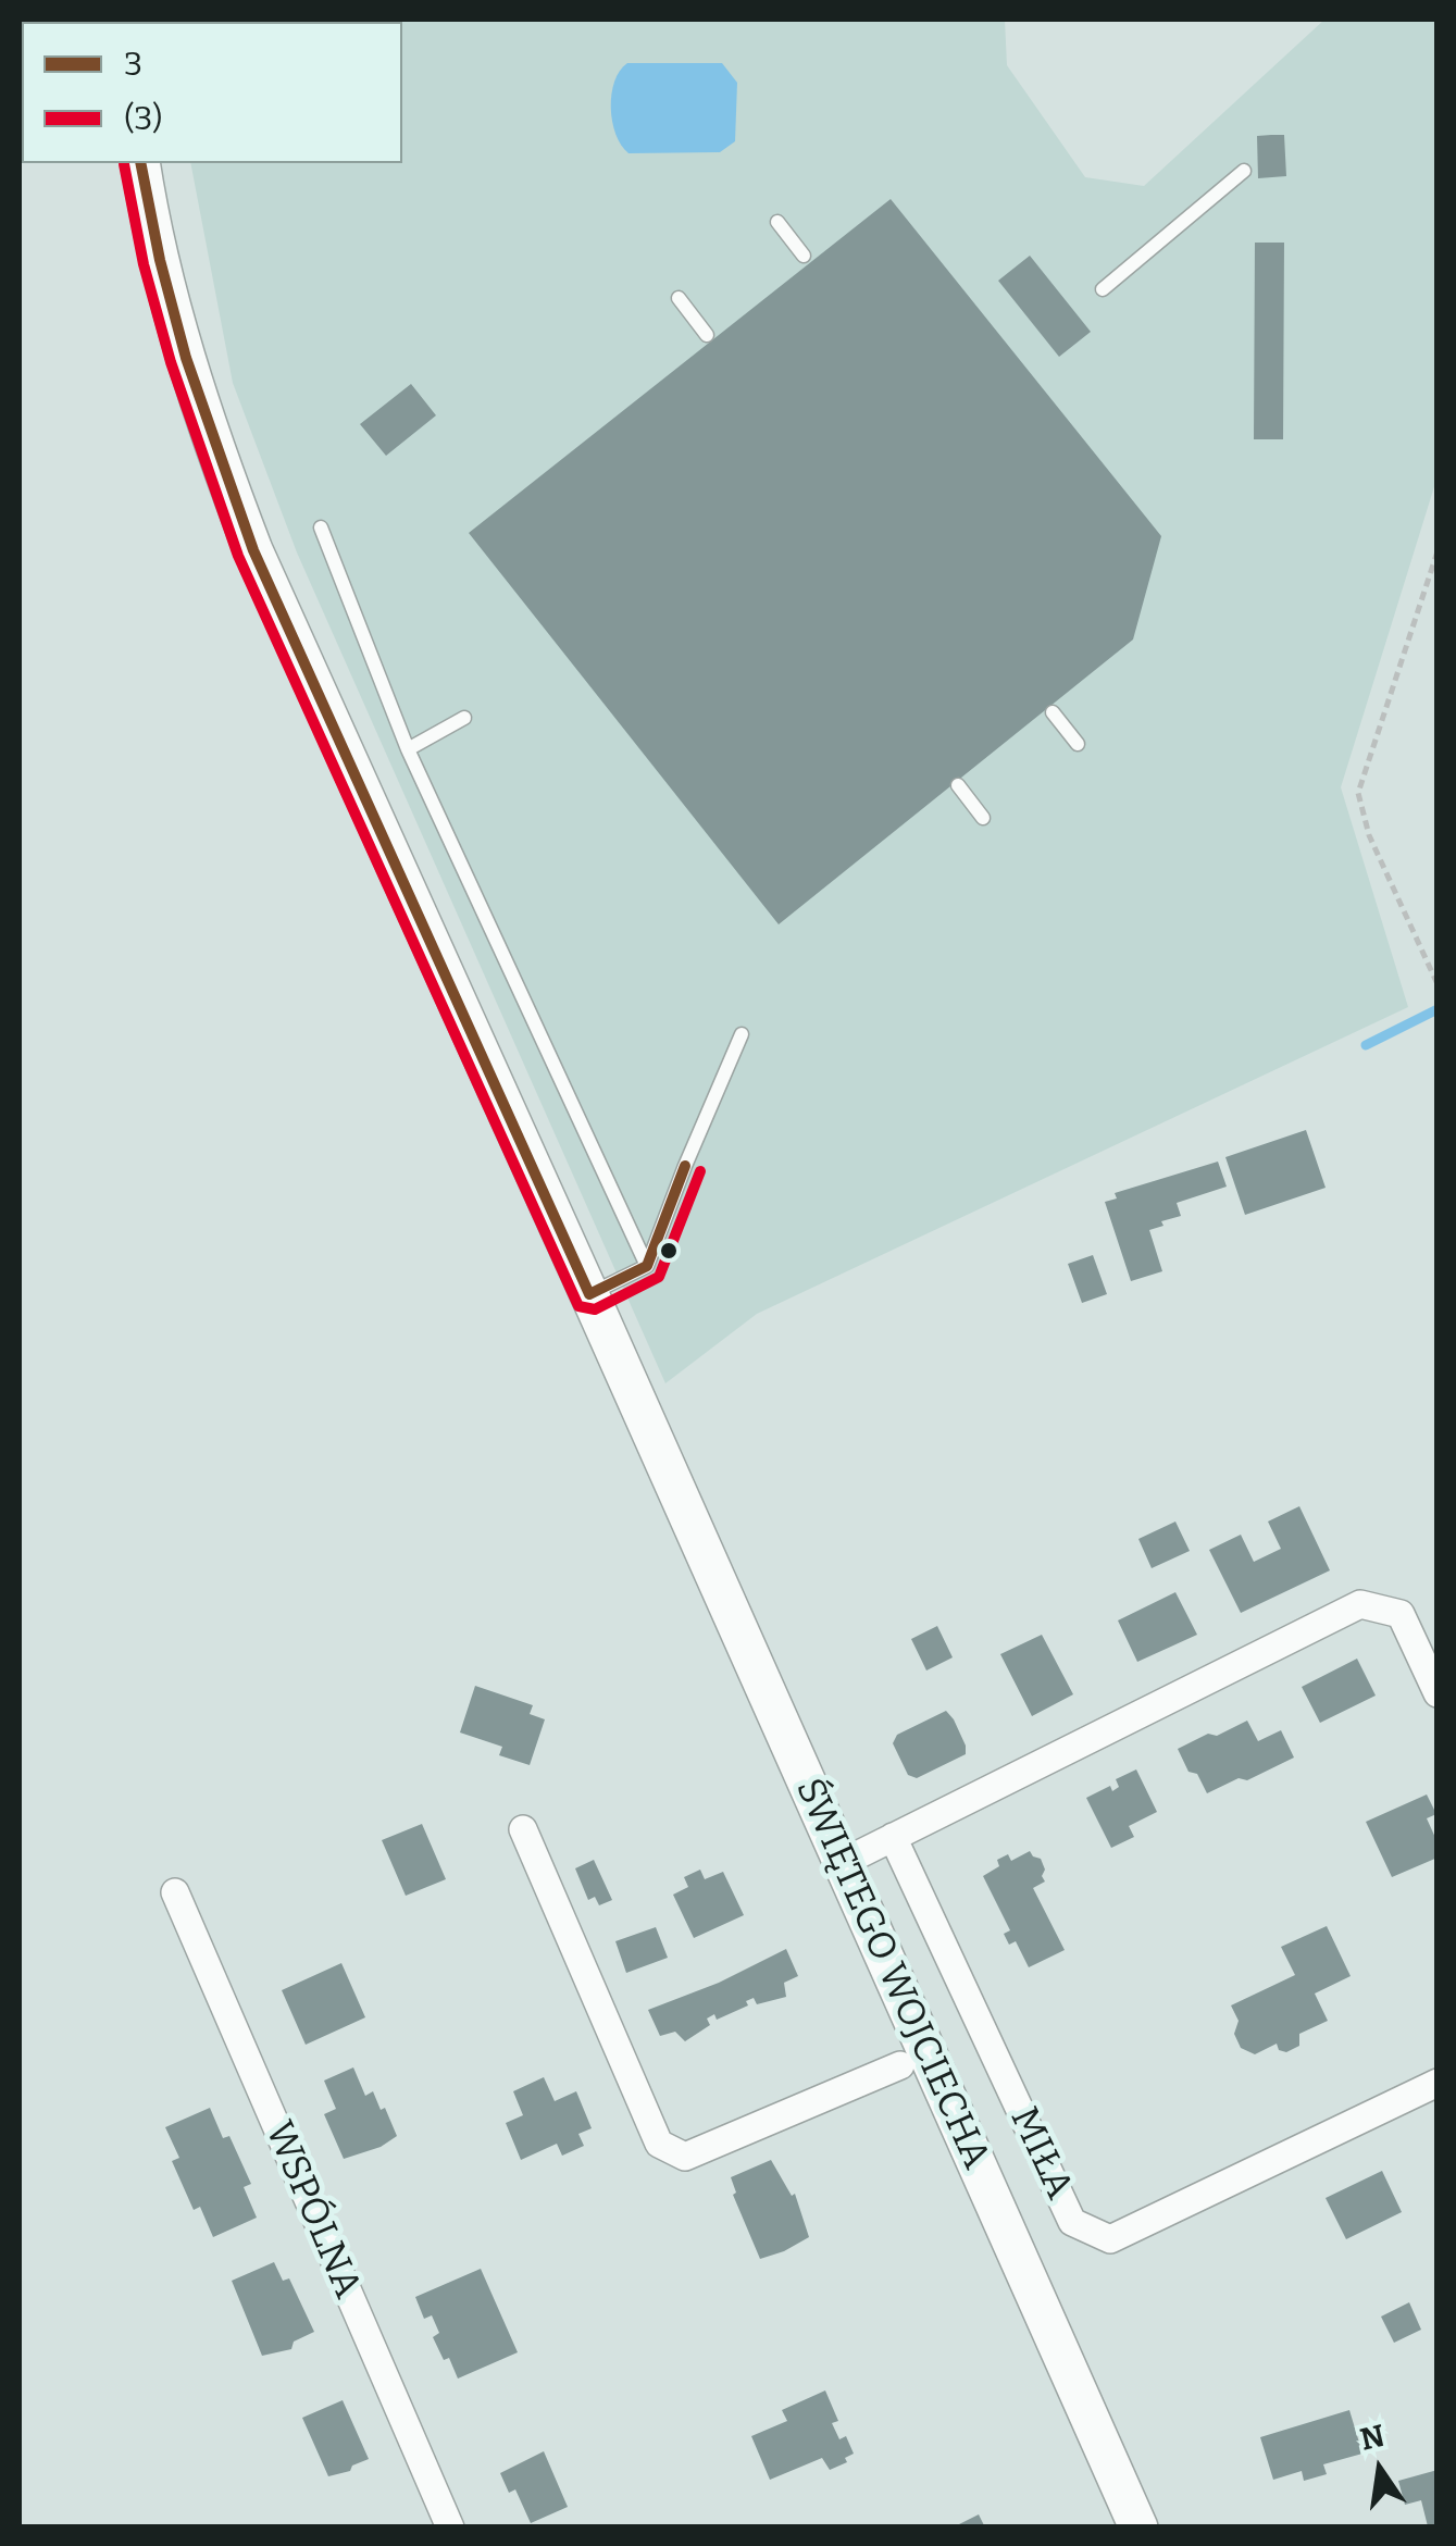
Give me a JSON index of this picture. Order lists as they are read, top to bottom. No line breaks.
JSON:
{"streets":{"street":["ŚWIĘTEGO WOJCIECHA","MIŁA","WSPÓLNA"]},"lines":["transit line 3","transit line (3)"],"legend":["3","(3)"],"north":"top"}
